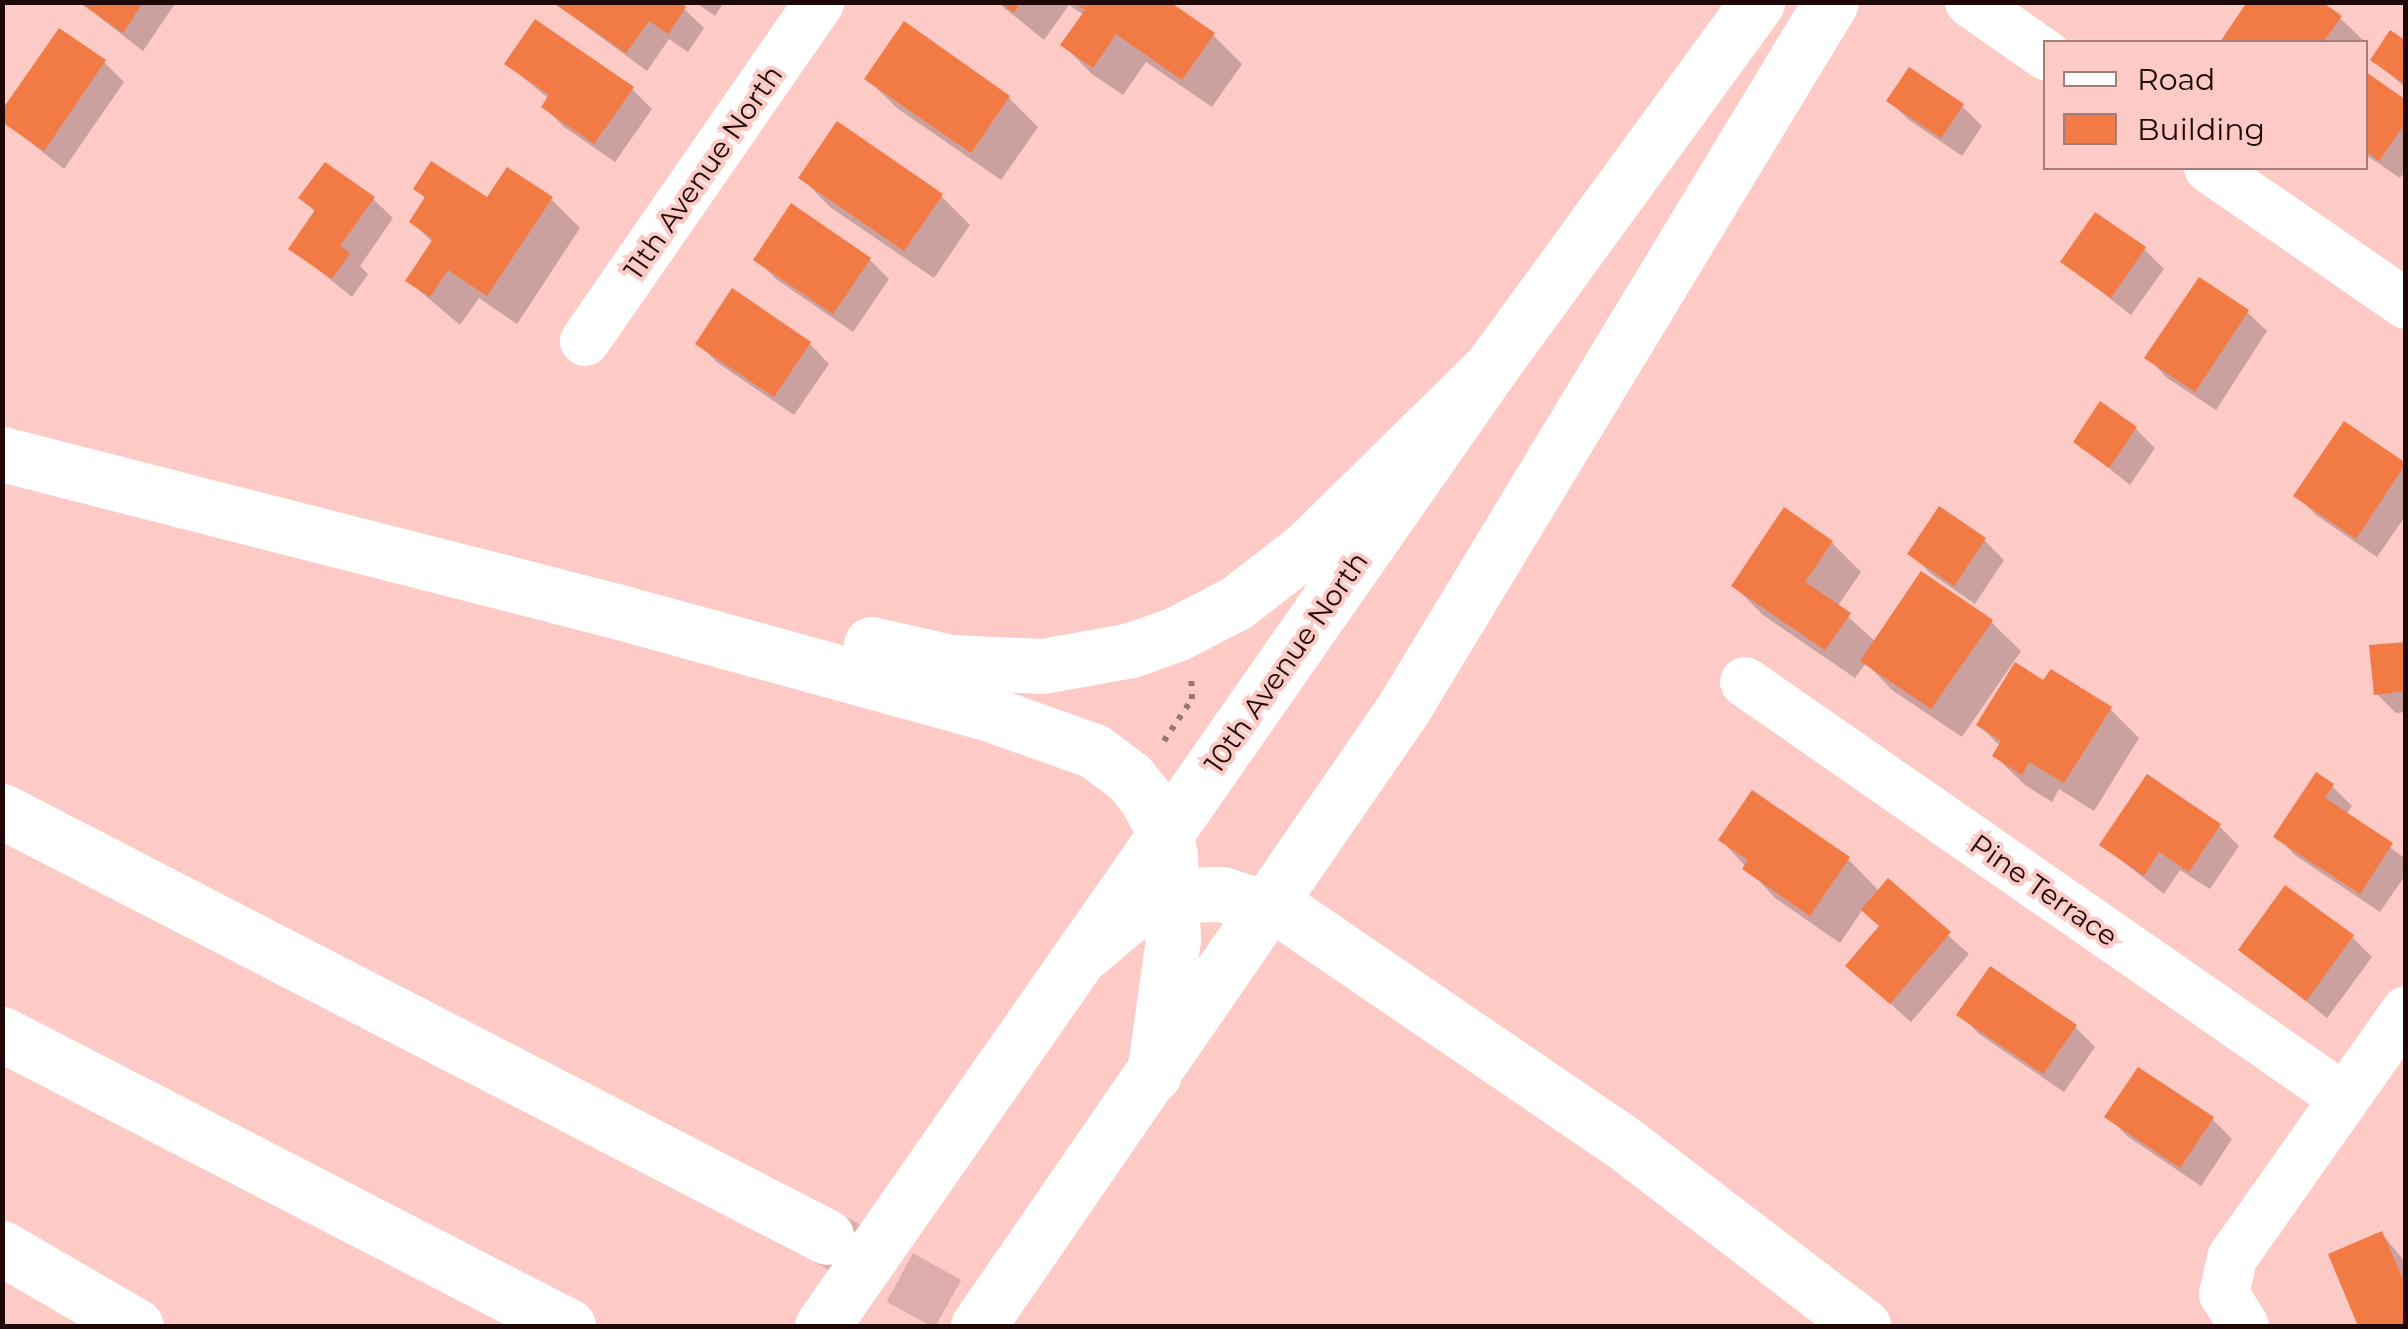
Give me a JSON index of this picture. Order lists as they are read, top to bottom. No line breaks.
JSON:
{"streets":{"main road":["10th Avenue North"],"street":["11th Avenue North","Pine Terrace"]},"legend":["Road","Building"]}
